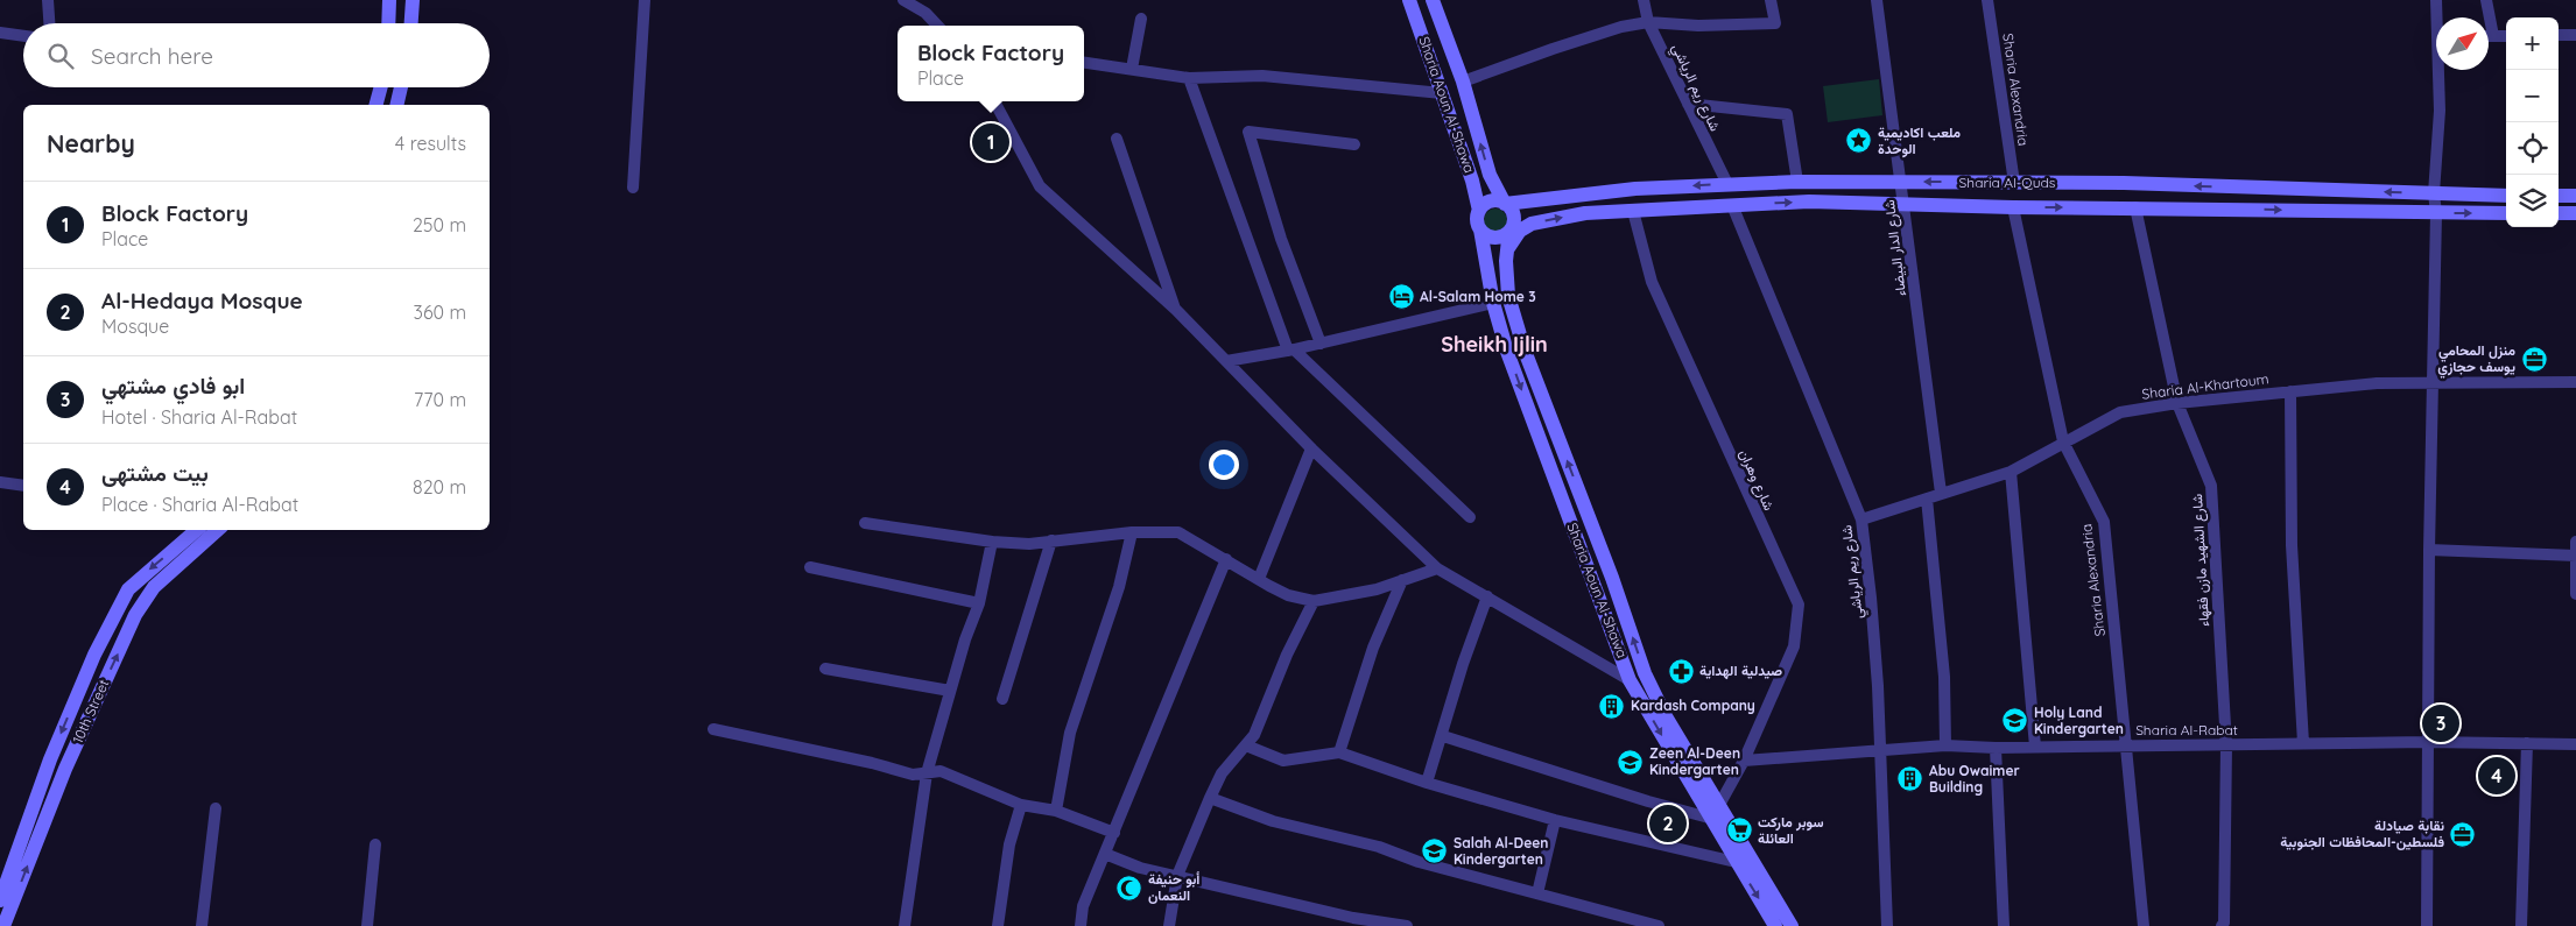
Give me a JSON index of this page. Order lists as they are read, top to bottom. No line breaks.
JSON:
{"streets":{"main road":["Sharia Aoun Al-Shawa","Sharia Al-Quds","10th Street"],"street":["شارع ريم الرياشي","Sharia Alexandria","شارع الدار البيضاء","Sharia Al-Khartoum","شارع وهران","شارع الشهيد مازن فقهاء","Sharia Al-Rabat"]},"crossings":[["شارع ريم الرياشي","Sharia Al-Quds"],["شارع ريم الرياشي","Sharia Al-Khartoum"],["شارع ريم الرياشي","Sharia Al-Rabat"],["Sharia Alexandria","Sharia Al-Quds"],["Sharia Alexandria","Sharia Al-Khartoum"],["Sharia Alexandria","Sharia Al-Rabat"],["Sharia Aoun Al-Shawa","Sharia Al-Quds"],["Sharia Al-Quds","شارع الدار البيضاء"],["Sharia Al-Quds","شارع وهران"],["Sharia Al-Quds","شارع الشهيد مازن فقهاء"],["شارع الدار البيضاء","Sharia Al-Khartoum"],["Sharia Al-Khartoum","شارع الشهيد مازن فقهاء"],["شارع وهران","Sharia Al-Rabat"],["شارع الشهيد مازن فقهاء","Sharia Al-Rabat"]],"districts":["Sheikh Ijlin"],"places":{"place":["ملعب اكاديمية الوحدة"],"hotel":["Al-Salam Home 3"],"office":["منزل المحامي يوسف حجازي","نقابة صيادلة فلسطين-المحافظات الجنوبية"],"pharmacy":["صيدلية الهداية"],"building":["Kardash Company","Abu Owaimer Building"],"school or university":["Holy Land Kindergarten","Zeen Al-Deen Kindergarten","Salah Al-Deen Kindergarten"],"supermarket":["سوبر ماركت العائلة"],"mosque":["أبو حنيفة النعمان"]},"north":"top right","page":{"map_buttons":["+","−"],"search":"Search here","popup":["Block Factory","Place"],"heading":["Nearby","4 results"],"pins":["1","3","4","2"],"list":[{"mark":"1","name":"Block Factory","note":"Place","value":"250 m"},{"mark":"2","name":"Al-Hedaya Mosque","note":"Mosque","value":"360 m"},{"mark":"3","name":"ابو فادي مشتهي","note":"Hotel · Sharia Al-Rabat","value":"770 m"},{"mark":"4","name":"بيت مشتهى","note":"Place · Sharia Al-Rabat","value":"820 m"}]}}
